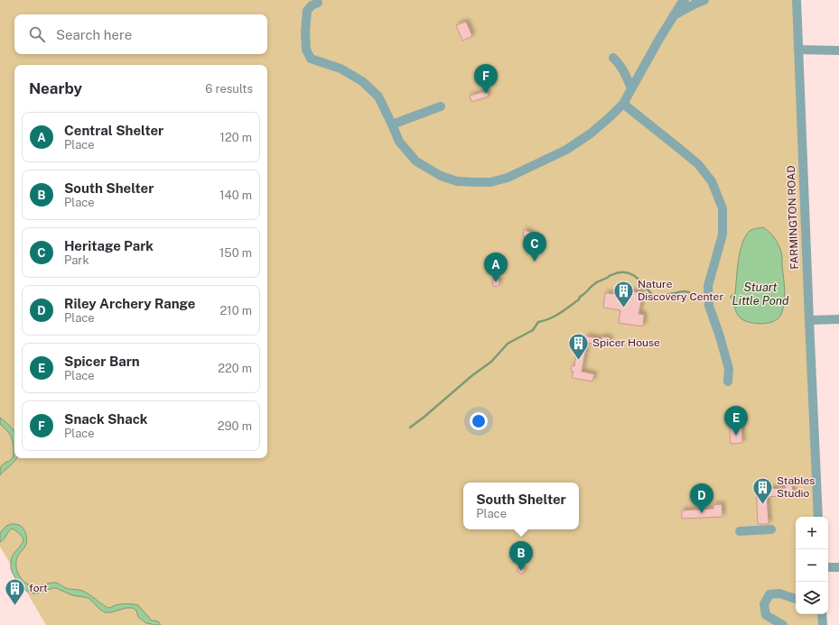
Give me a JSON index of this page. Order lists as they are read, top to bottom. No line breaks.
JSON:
{"streets":{"street":["FARMINGTON ROAD"]},"water":["Stuart Little Pond"],"places":{"building":["Nature Discovery Center","Spicer House","Stables Studio","fort"]},"page":{"search":"Search here","pins":["F","C","A","E","D","B"],"heading":["Nearby","6 results"],"list":[{"mark":"A","name":"Central Shelter","note":"Place","value":"120 m"},{"mark":"B","name":"South Shelter","note":"Place","value":"140 m"},{"mark":"C","name":"Heritage Park","note":"Park","value":"150 m"},{"mark":"D","name":"Riley Archery Range","note":"Place","value":"210 m"},{"mark":"E","name":"Spicer Barn","note":"Place","value":"220 m"},{"mark":"F","name":"Snack Shack","note":"Place","value":"290 m"}],"popup":["South Shelter","Place"],"map_buttons":["+","−"]}}
